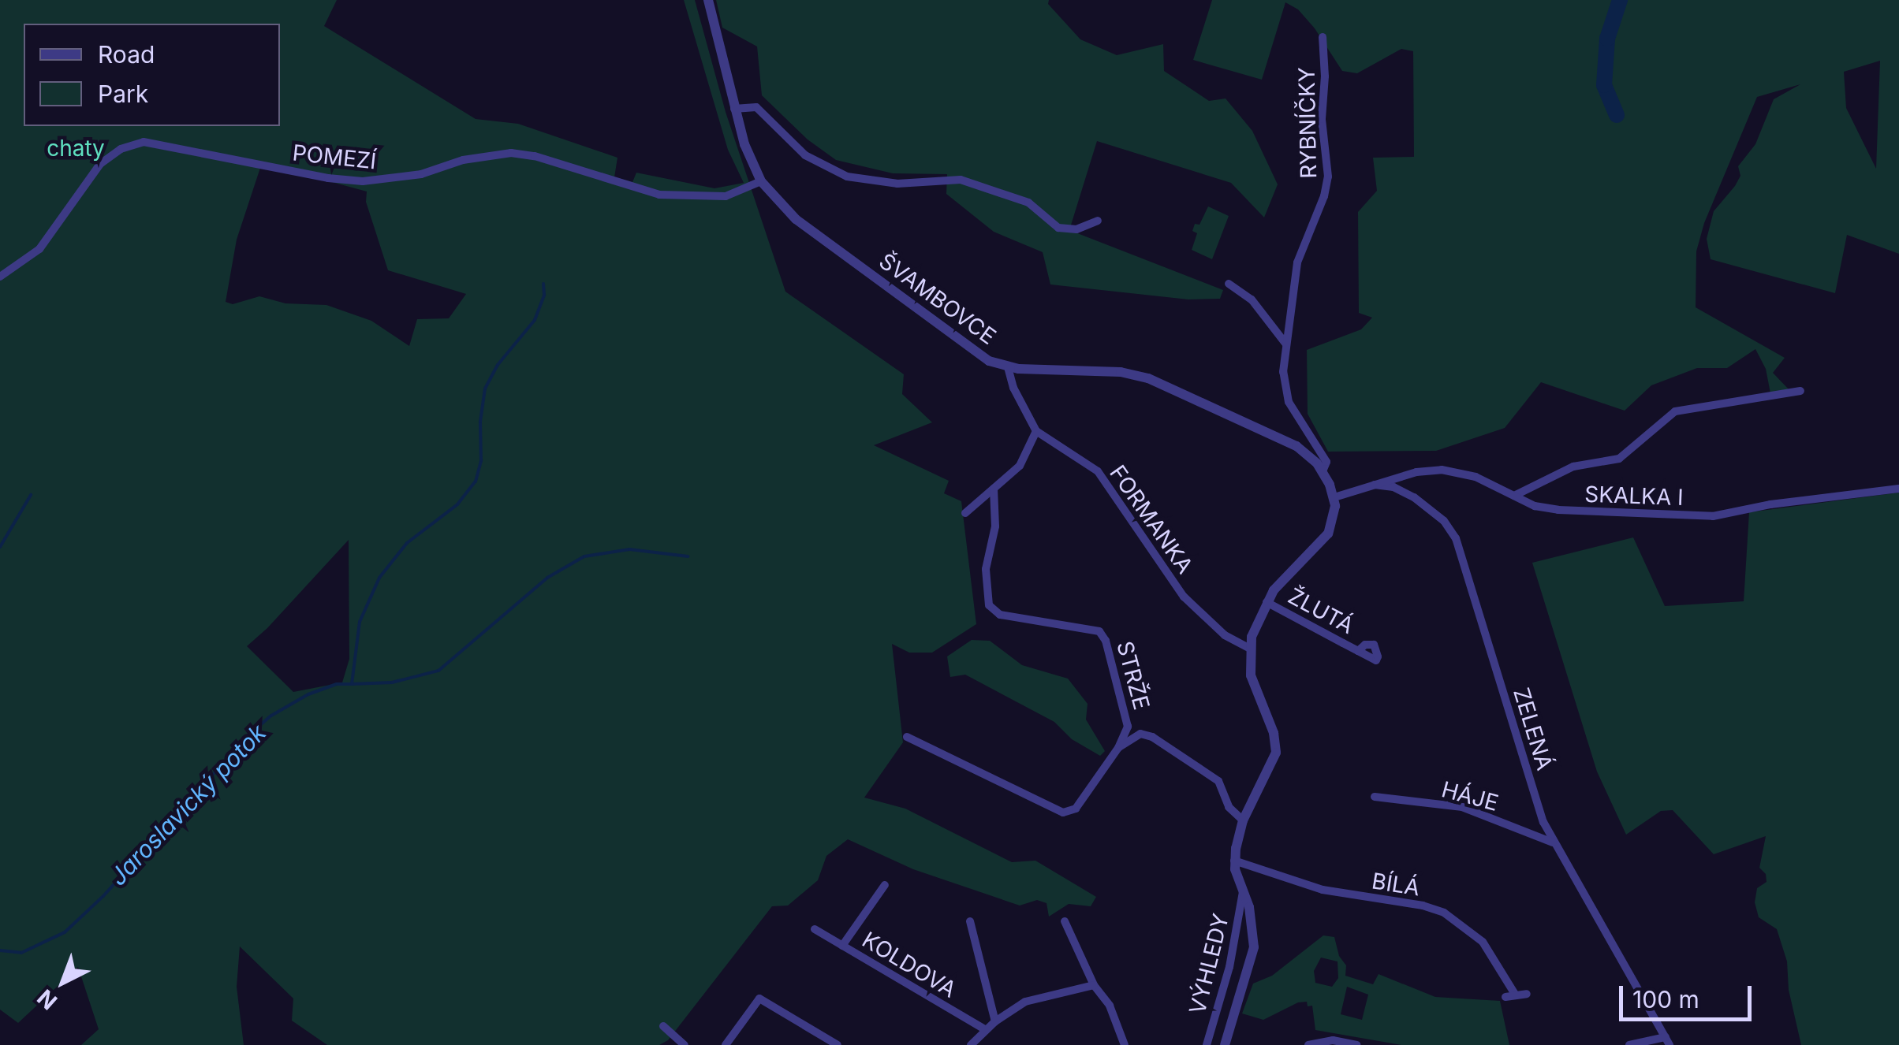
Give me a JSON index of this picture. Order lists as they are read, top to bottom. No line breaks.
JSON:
{"streets":{"street":["RYBNÍČKY","POMEZÍ","ŠVAMBOVCE","SKALKA I","FORMANKA","ŽLUTÁ","STRŽE","ZELENÁ","HÁJE","BÍLÁ","VÝHLEDY","KOLDOVA"]},"crossings":[["RYBNÍČKY","ŠVAMBOVCE"],["POMEZÍ","ŠVAMBOVCE"],["ŠVAMBOVCE","FORMANKA"],["SKALKA I","ZELENÁ"],["ZELENÁ","HÁJE"]],"water":["Jaroslavický potok"],"parks":["chaty"],"legend":["Road","Park"],"scale_bar":"100 m","north":"bottom left"}
